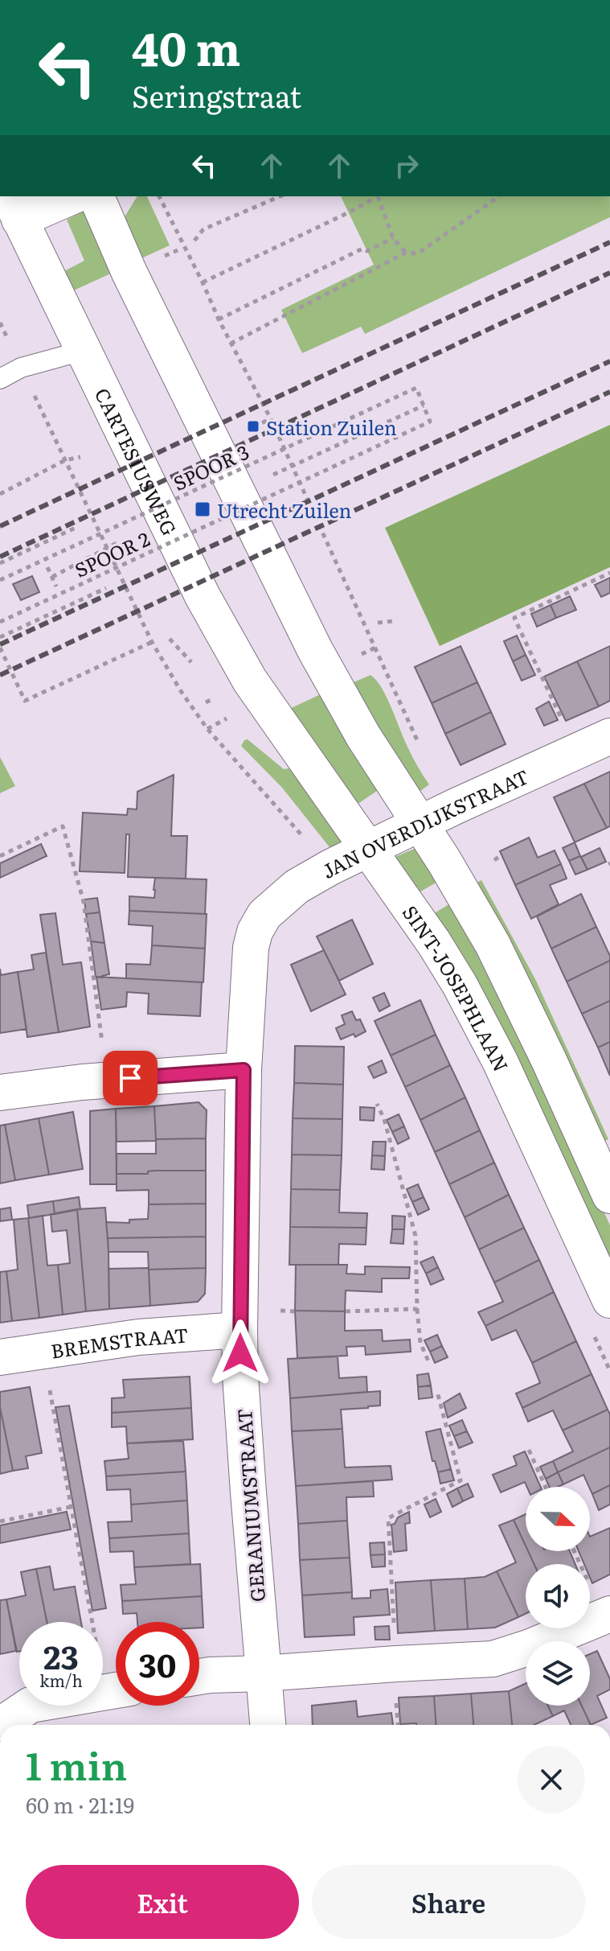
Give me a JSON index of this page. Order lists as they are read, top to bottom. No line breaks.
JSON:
{"streets":{"street":["CARTESIUSWEG","JAN OVERDIJKSTRAAT","SINT-JOSEPHLAAN","BREMSTRAAT","GERANIUMSTRAAT"],"path":["SPOOR 3","SPOOR 2"]},"crossings":[["CARTESIUSWEG","SINT-JOSEPHLAAN"],["SPOOR 3","SPOOR 2"],["JAN OVERDIJKSTRAAT","SINT-JOSEPHLAAN"],["JAN OVERDIJKSTRAAT","GERANIUMSTRAAT"],["BREMSTRAAT","GERANIUMSTRAAT"]],"places":{"transit":["Station Zuilen","Utrecht Zuilen"]},"north":"right","page":{"turn":["40 m","Seringstraat"],"speed":"23 km/h","limit":"30","heading":["1 min","60 m · 21:19"],"buttons":["Exit","Share"]}}
